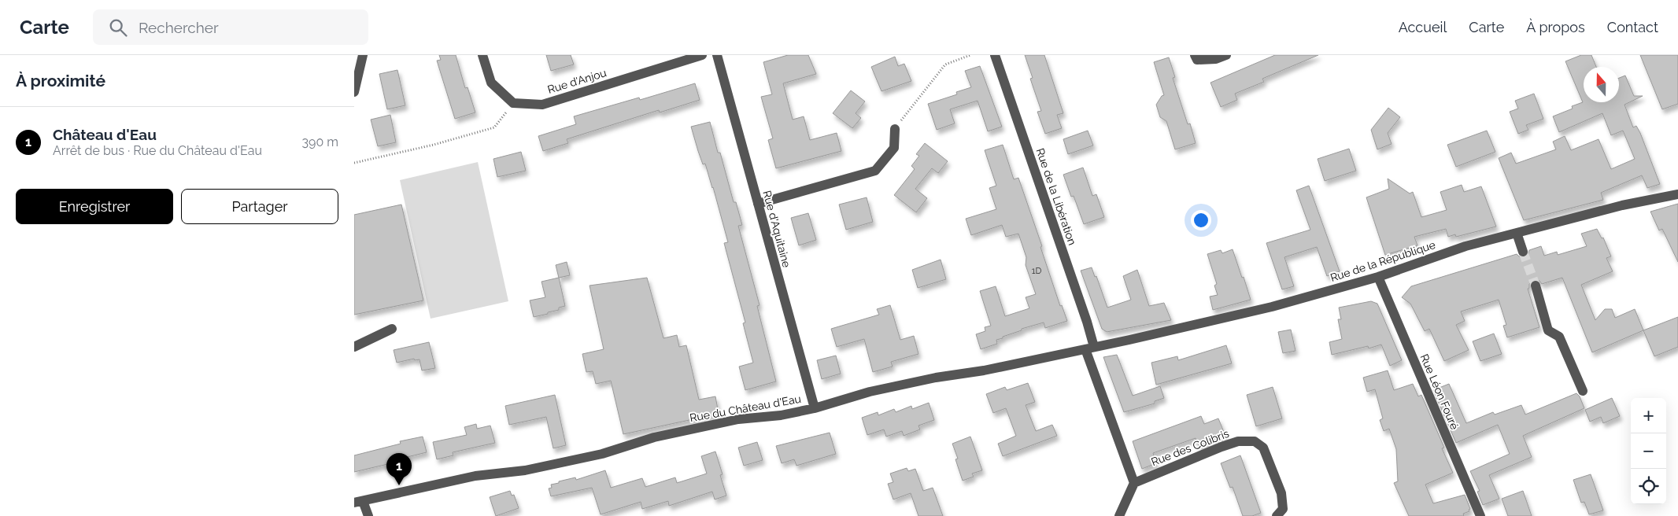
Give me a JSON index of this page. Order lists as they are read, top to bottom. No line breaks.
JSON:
{"streets":{"street":["Rue d'Anjou","Rue de la Libération","Rue d'Aquitaine","Rue de la République","Rue Léon Fouré","Rue du Château d'Eau","Rue des Colibris"]},"crossings":[["Rue de la Libération","Rue de la République"],["Rue de la Libération","Rue du Château d'Eau"],["Rue de la Libération","Rue des Colibris"],["Rue d'Aquitaine","Rue du Château d'Eau"],["Rue de la République","Rue Léon Fouré"],["Rue de la République","Rue du Château d'Eau"]],"house_numbers":["1D"],"north":"top","page":{"header":"Carte","search":"Rechercher","nav":["Accueil","Carte","À propos","Contact"],"heading":"À proximité","list":[{"mark":"1","name":"Château d'Eau","note":"Arrêt de bus · Rue du Château d'Eau","value":"390 m"}],"buttons":["Enregistrer","Partager"],"map_buttons":["+","−"],"pins":"1"}}
